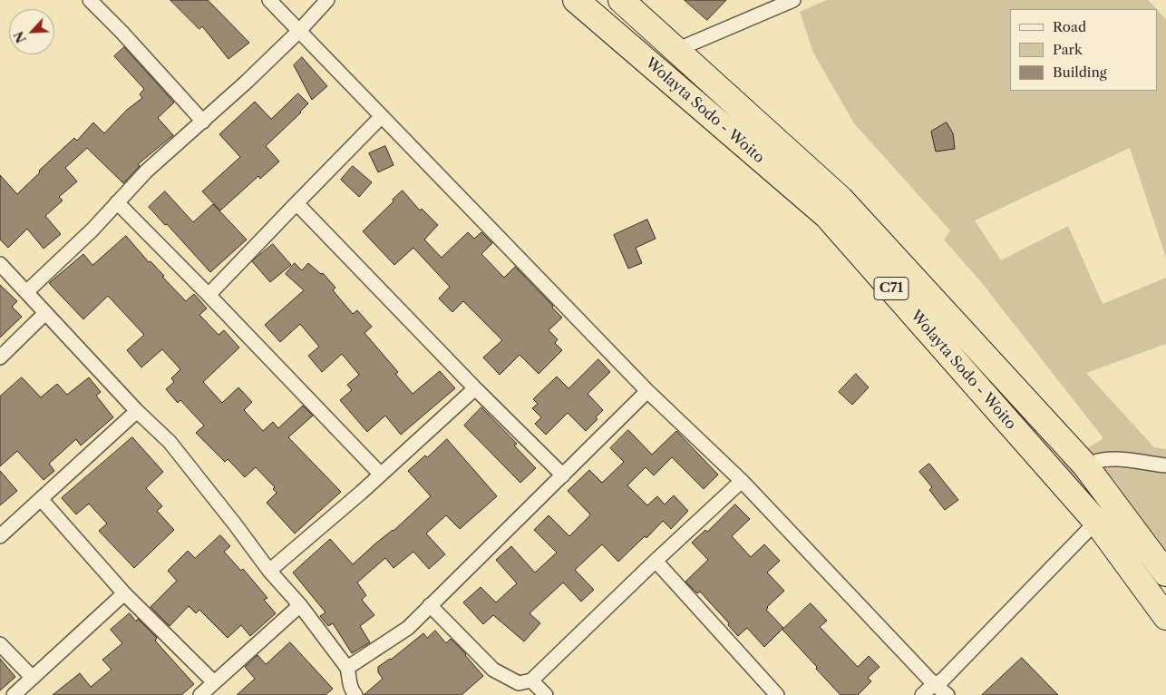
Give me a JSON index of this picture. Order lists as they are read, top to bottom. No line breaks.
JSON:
{"streets":{"highway":["Wolayta Sodo - Woito","C71"]},"legend":["Road","Park","Building"],"north":"bottom left"}
